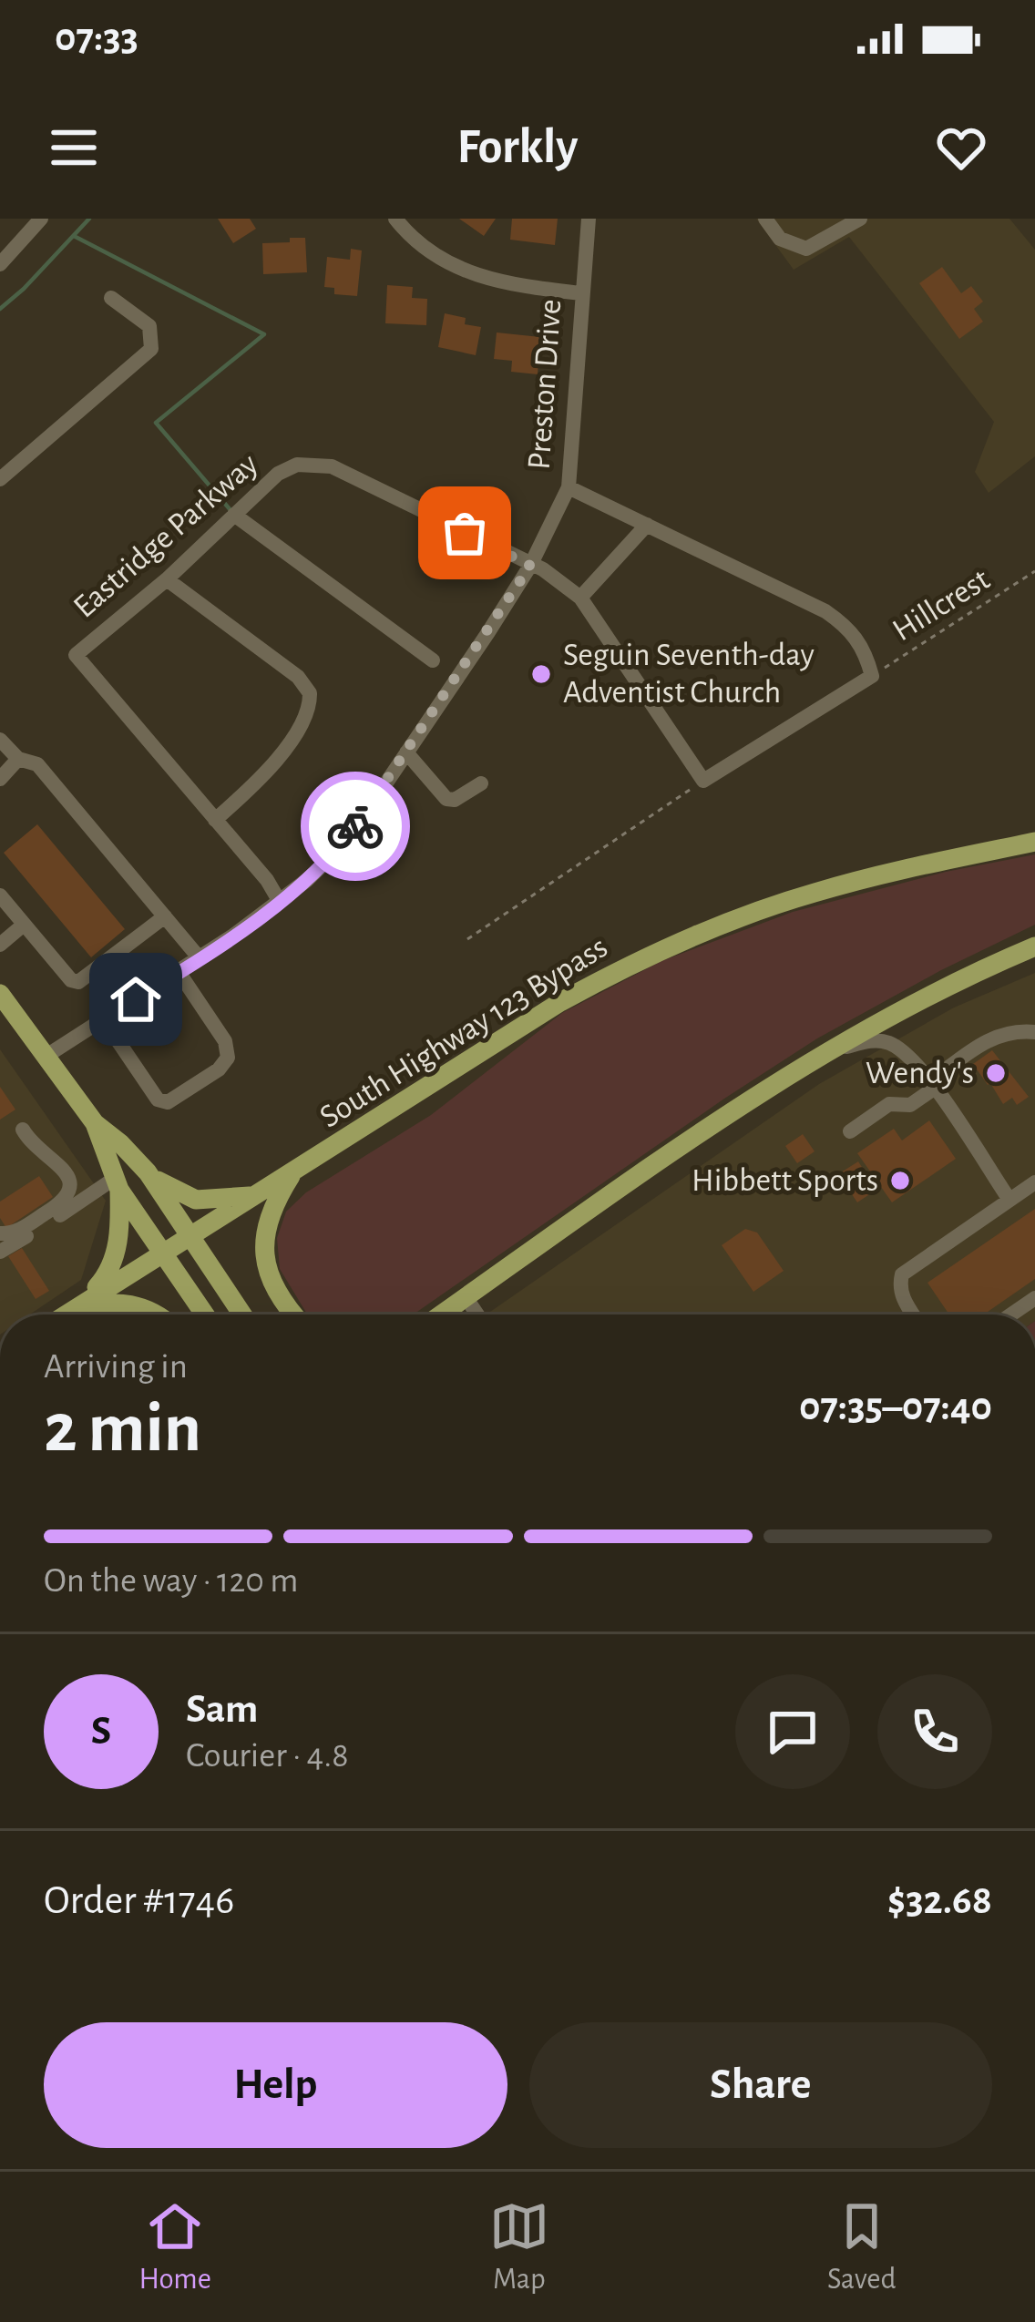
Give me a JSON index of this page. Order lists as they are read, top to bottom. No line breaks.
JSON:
{"streets":{"main road":["South Highway 123 Bypass"],"street":["Preston Drive","Eastridge Parkway"],"path":["Hillcrest"]},"crossings":[["Preston Drive","Eastridge Parkway"]],"places":["Seguin Seventh-day Adventist Church","Wendy's","Hibbett Sports"],"page":{"status":"07:33","header":"Forkly","heading":["2 min","Arriving in","07:35–07:40"],"panel":["Sam","Courier · 4.8","Order #1746","$32.68"],"bar":"On the way · 120 m","round":"S","buttons":["Help","Share"],"tabs":["Home","Map","Saved"]}}
